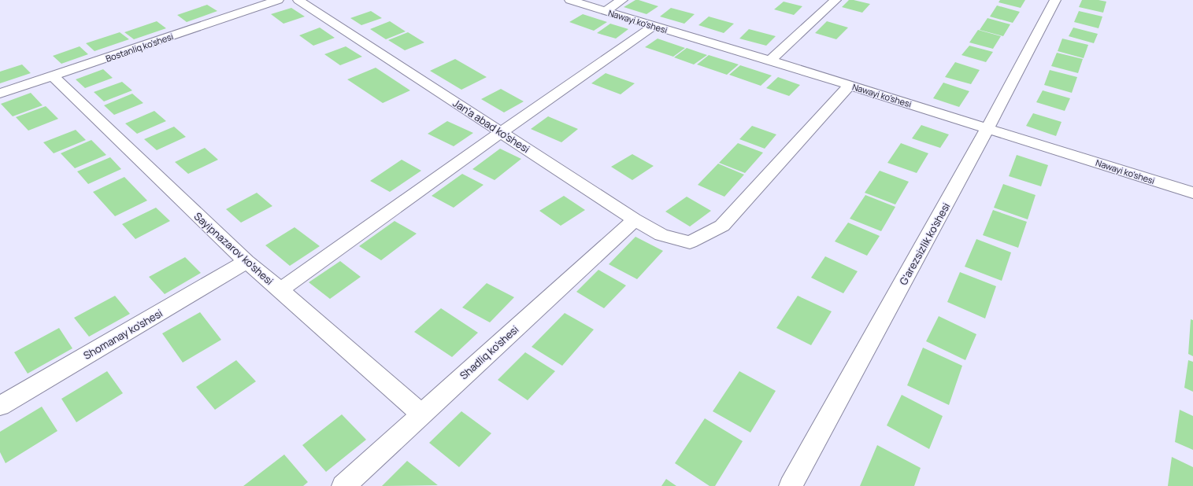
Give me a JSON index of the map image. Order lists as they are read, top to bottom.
{
  "streets": {
    "street": [
      "Nawayi ko'shesi",
      "Bostanliq ko'shesi",
      "Jan'a abad ko'shesi",
      "G'arezsizlik ko'shesi",
      "Sayipnazarov ko'shesi",
      "Shomanay ko'shesi",
      "Shadliq ko'shesi"
    ]
  },
  "crossings": [
    ["Nawayi ko'shesi", "Jan'a abad ko'shesi"],
    ["Nawayi ko'shesi", "G'arezsizlik ko'shesi"],
    ["Bostanliq ko'shesi", "Sayipnazarov ko'shesi"],
    ["Jan'a abad ko'shesi", "Shadliq ko'shesi"],
    ["Sayipnazarov ko'shesi", "Shomanay ko'shesi"],
    ["Sayipnazarov ko'shesi", "Shadliq ko'shesi"]
  ]
}
